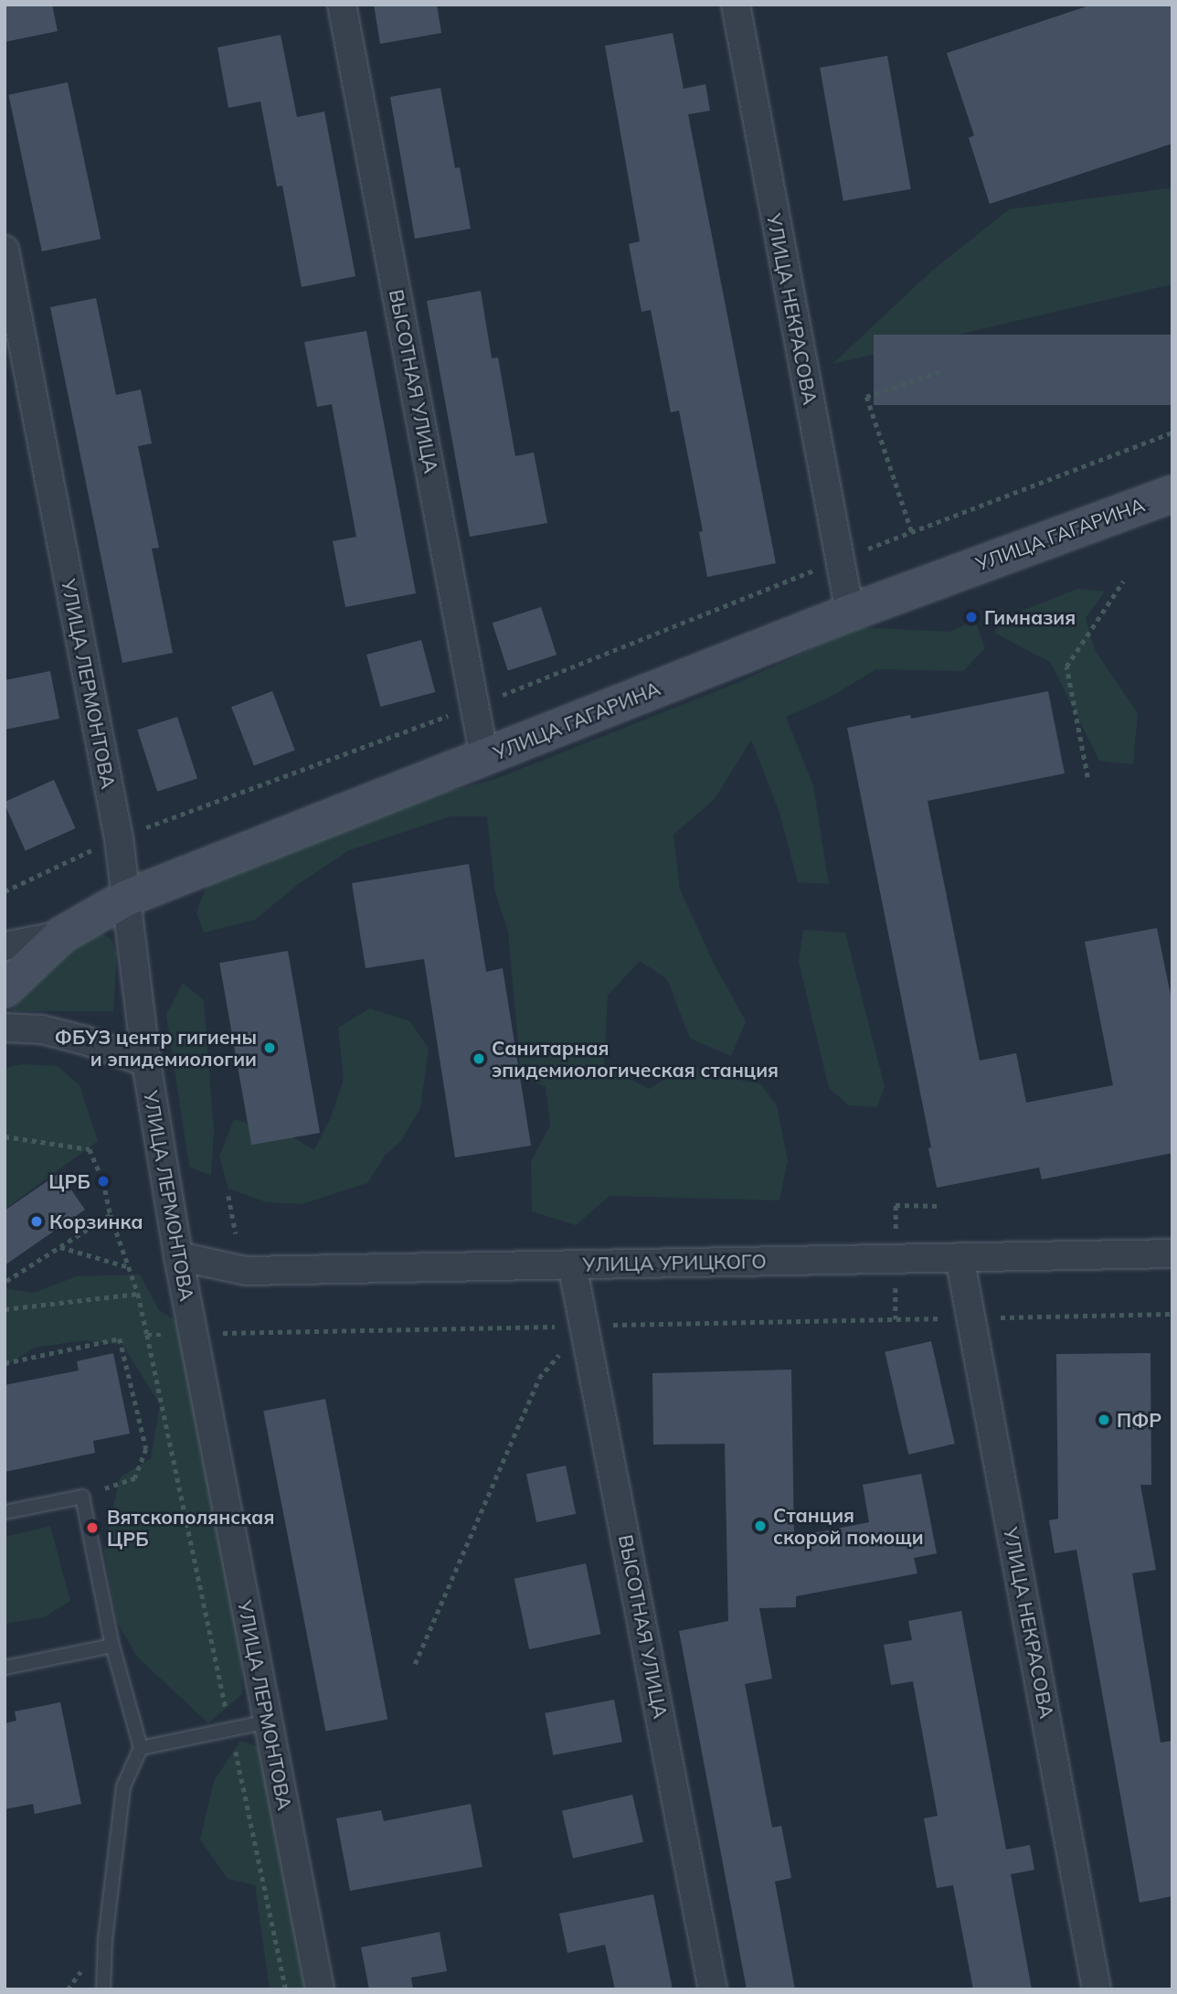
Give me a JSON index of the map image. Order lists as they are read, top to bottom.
{
  "streets": {
    "street": [
      "УЛИЦА НЕКРАСОВА",
      "ВЫСОТНАЯ УЛИЦА",
      "УЛИЦА ГАГАРИНА",
      "УЛИЦА ЛЕРМОНТОВА",
      "УЛИЦА УРИЦКОГО"
    ]
  },
  "crossings": [
    ["УЛИЦА НЕКРАСОВА", "УЛИЦА ГАГАРИНА"],
    ["УЛИЦА НЕКРАСОВА", "УЛИЦА УРИЦКОГО"],
    ["ВЫСОТНАЯ УЛИЦА", "УЛИЦА ГАГАРИНА"],
    ["ВЫСОТНАЯ УЛИЦА", "УЛИЦА УРИЦКОГО"],
    ["УЛИЦА ГАГАРИНА", "УЛИЦА ЛЕРМОНТОВА"],
    ["УЛИЦА ЛЕРМОНТОВА", "УЛИЦА УРИЦКОГО"]
  ],
  "places": [
    "Гимназия",
    "ФБУЗ центр гигиены и эпидемиологии",
    "Санитарная эпидемиологическая станция",
    "ЦРБ",
    "Корзинка",
    "ПФР",
    "Станция скорой помощи",
    "Вятскополянская ЦРБ"
  ]
}
